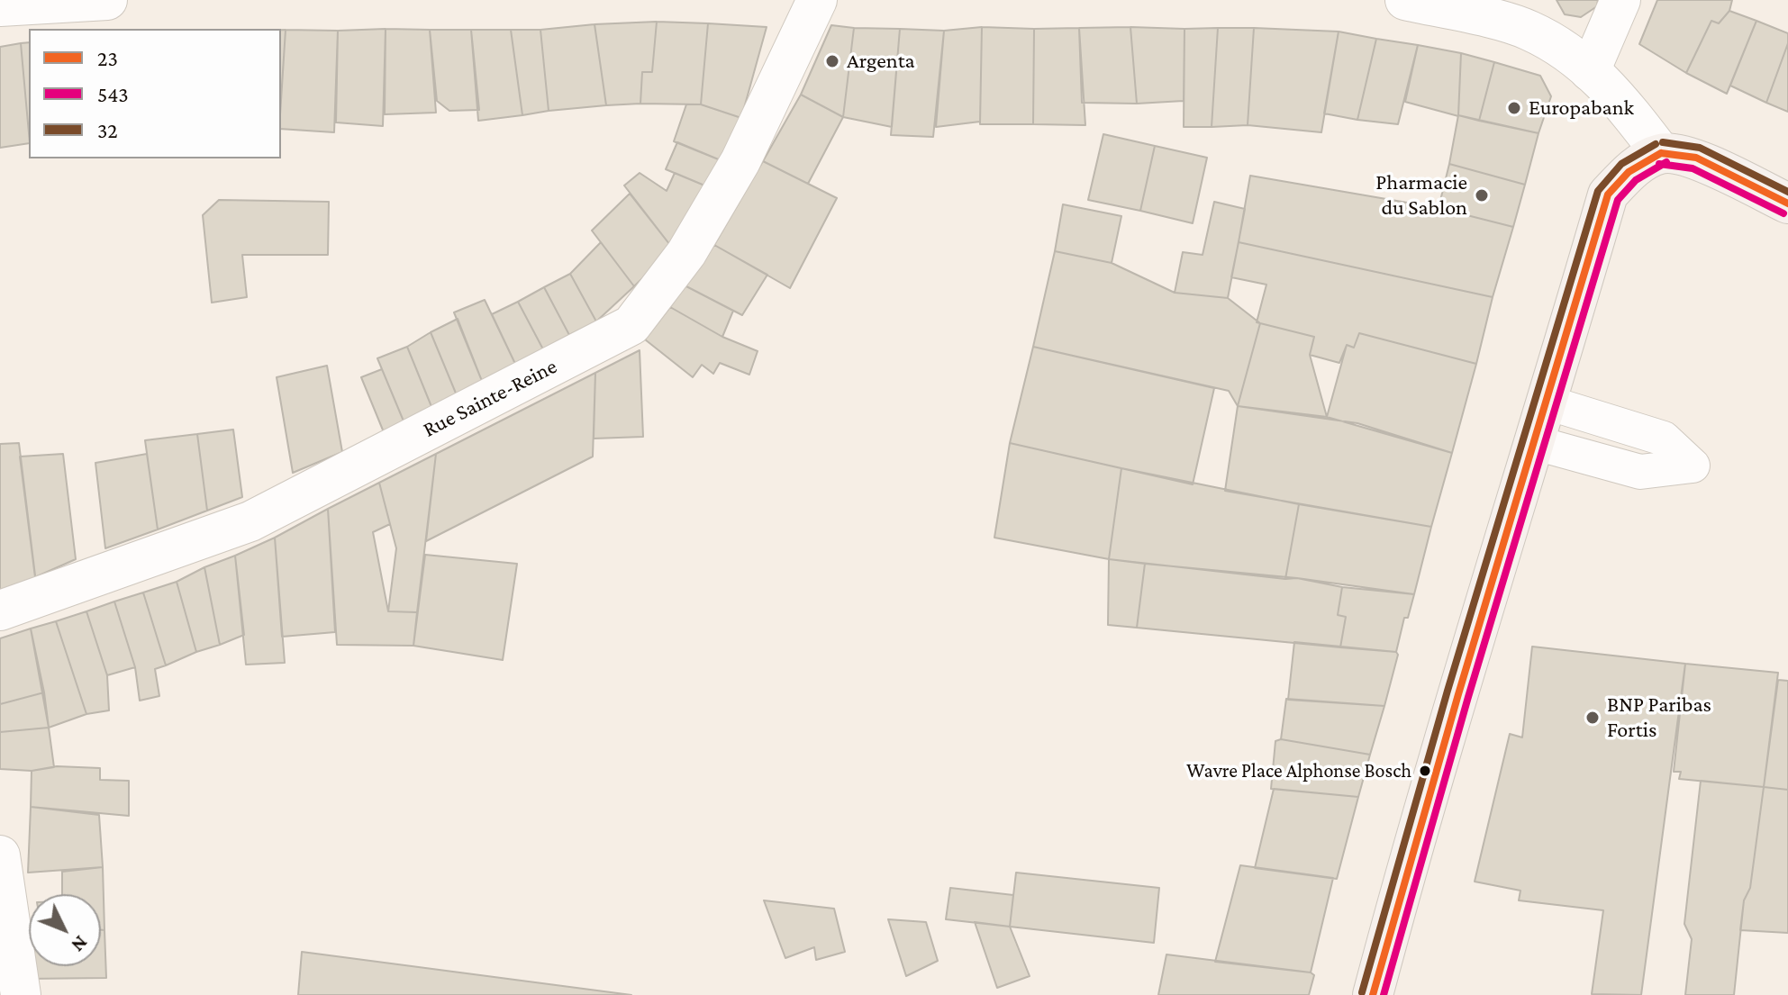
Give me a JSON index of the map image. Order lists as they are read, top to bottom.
{
  "streets": {
    "street": ["Rue Sainte-Reine"]
  },
  "places": [
    "Argenta",
    "Europabank",
    "Pharmacie du Sablon",
    "BNP Paribas Fortis",
    "Wavre Place Alphonse Bosch"
  ],
  "lines": ["transit line 32", "transit line 23", "transit line 543"],
  "legend": ["23", "543", "32"],
  "north": "bottom right"
}
